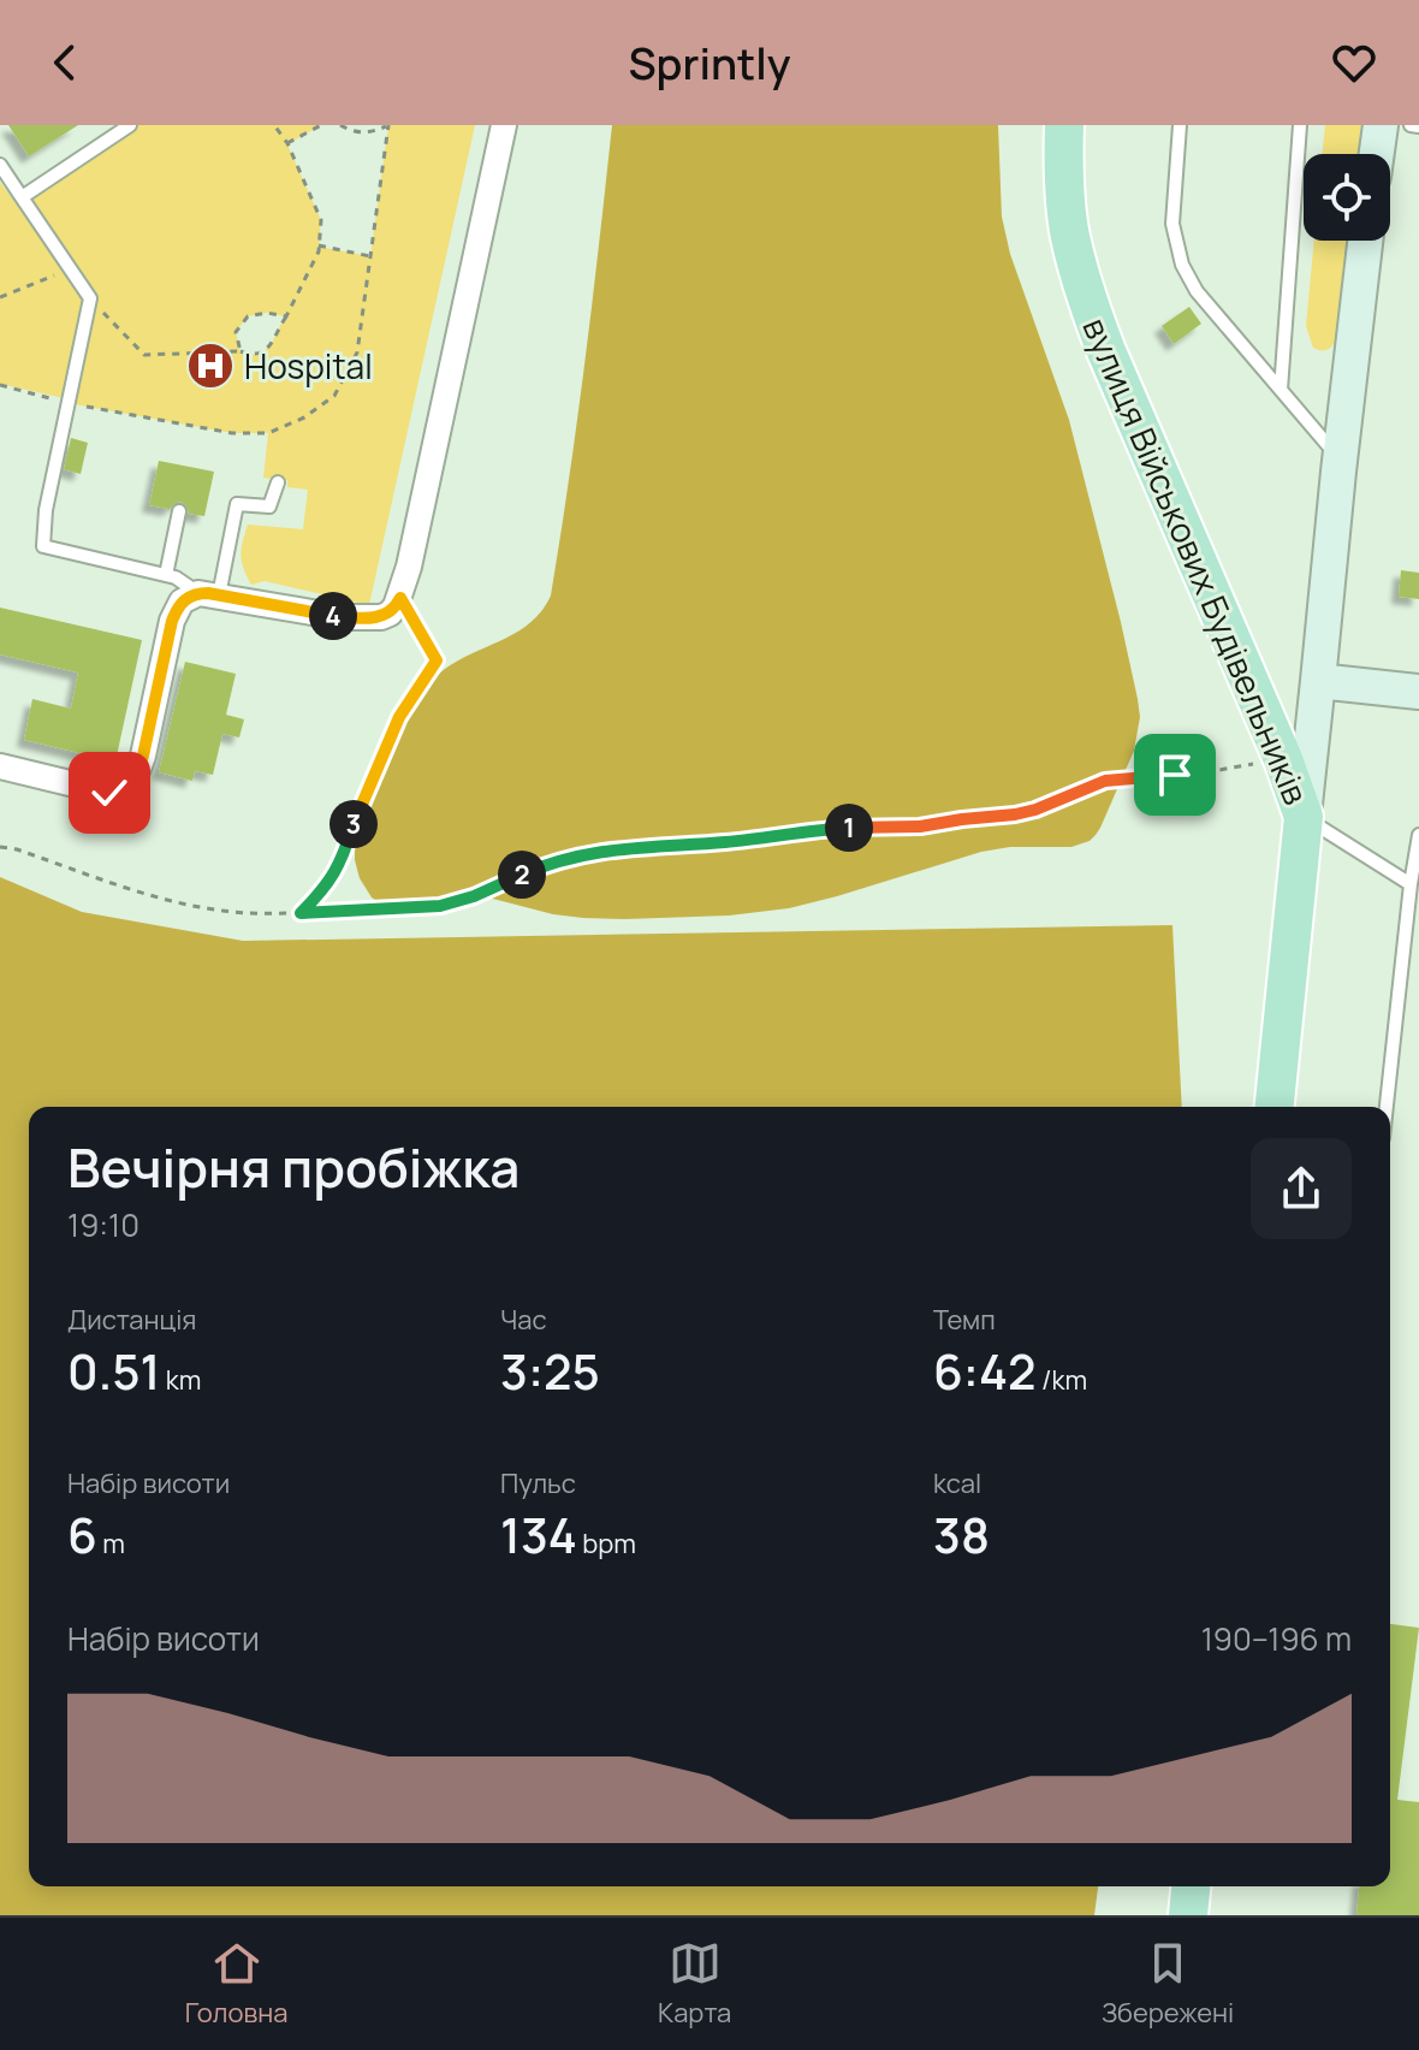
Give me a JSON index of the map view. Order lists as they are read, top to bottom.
{
  "streets": {
    "main road": ["вулиця Військових Будівельників"]
  },
  "places": {
    "hospital": ["Hospital"]
  },
  "page": {
    "header": "Sprintly",
    "pins": [
      "4",
      "3",
      "1",
      "2"
    ],
    "heading": ["Вечірня пробіжка", "19:10"],
    "stats": [
      ["Дистанція", "0.51 km"],
      ["Час", "3:25"],
      ["Темп", "6:42 /km"],
      ["Набір висоти", "6 m"],
      ["Пульс", "134 bpm"],
      ["kcal", "38"]
    ],
    "chart": ["Набір висоти", "190–196 m"],
    "tabs": ["Головна", "Карта", "Збережені"]
  }
}
